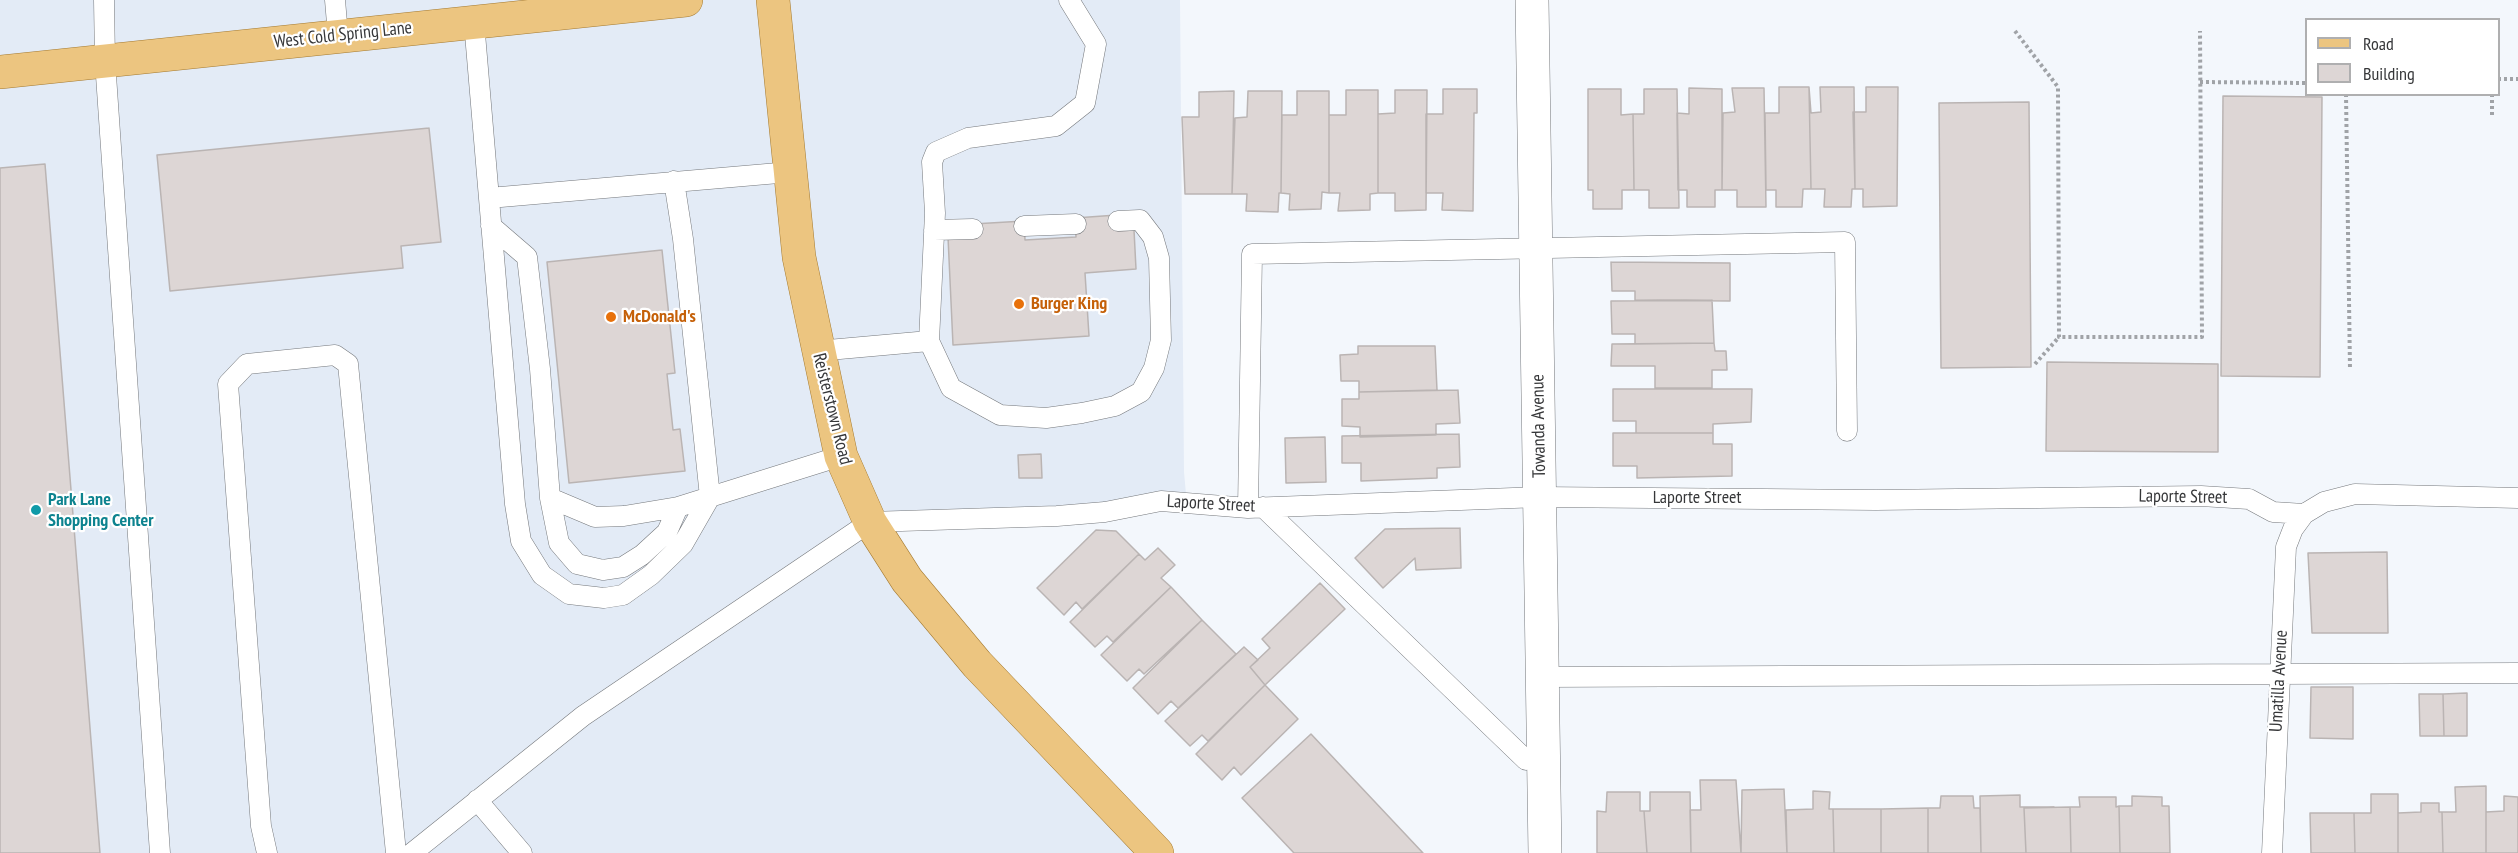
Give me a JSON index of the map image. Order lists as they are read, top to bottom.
{
  "streets": {
    "main road": ["West Cold Spring Lane", "Reisterstown Road"],
    "street": ["Towanda Avenue"],
    "lane": ["Laporte Street", "Umatilla Avenue"]
  },
  "crossings": [
    ["Reisterstown Road", "Laporte Street"],
    ["Towanda Avenue", "Laporte Street"],
    ["Laporte Street", "Umatilla Avenue"]
  ],
  "places": ["Burger King", "McDonald's", "Park Lane Shopping Center"],
  "legend": ["Road", "Building"]
}
